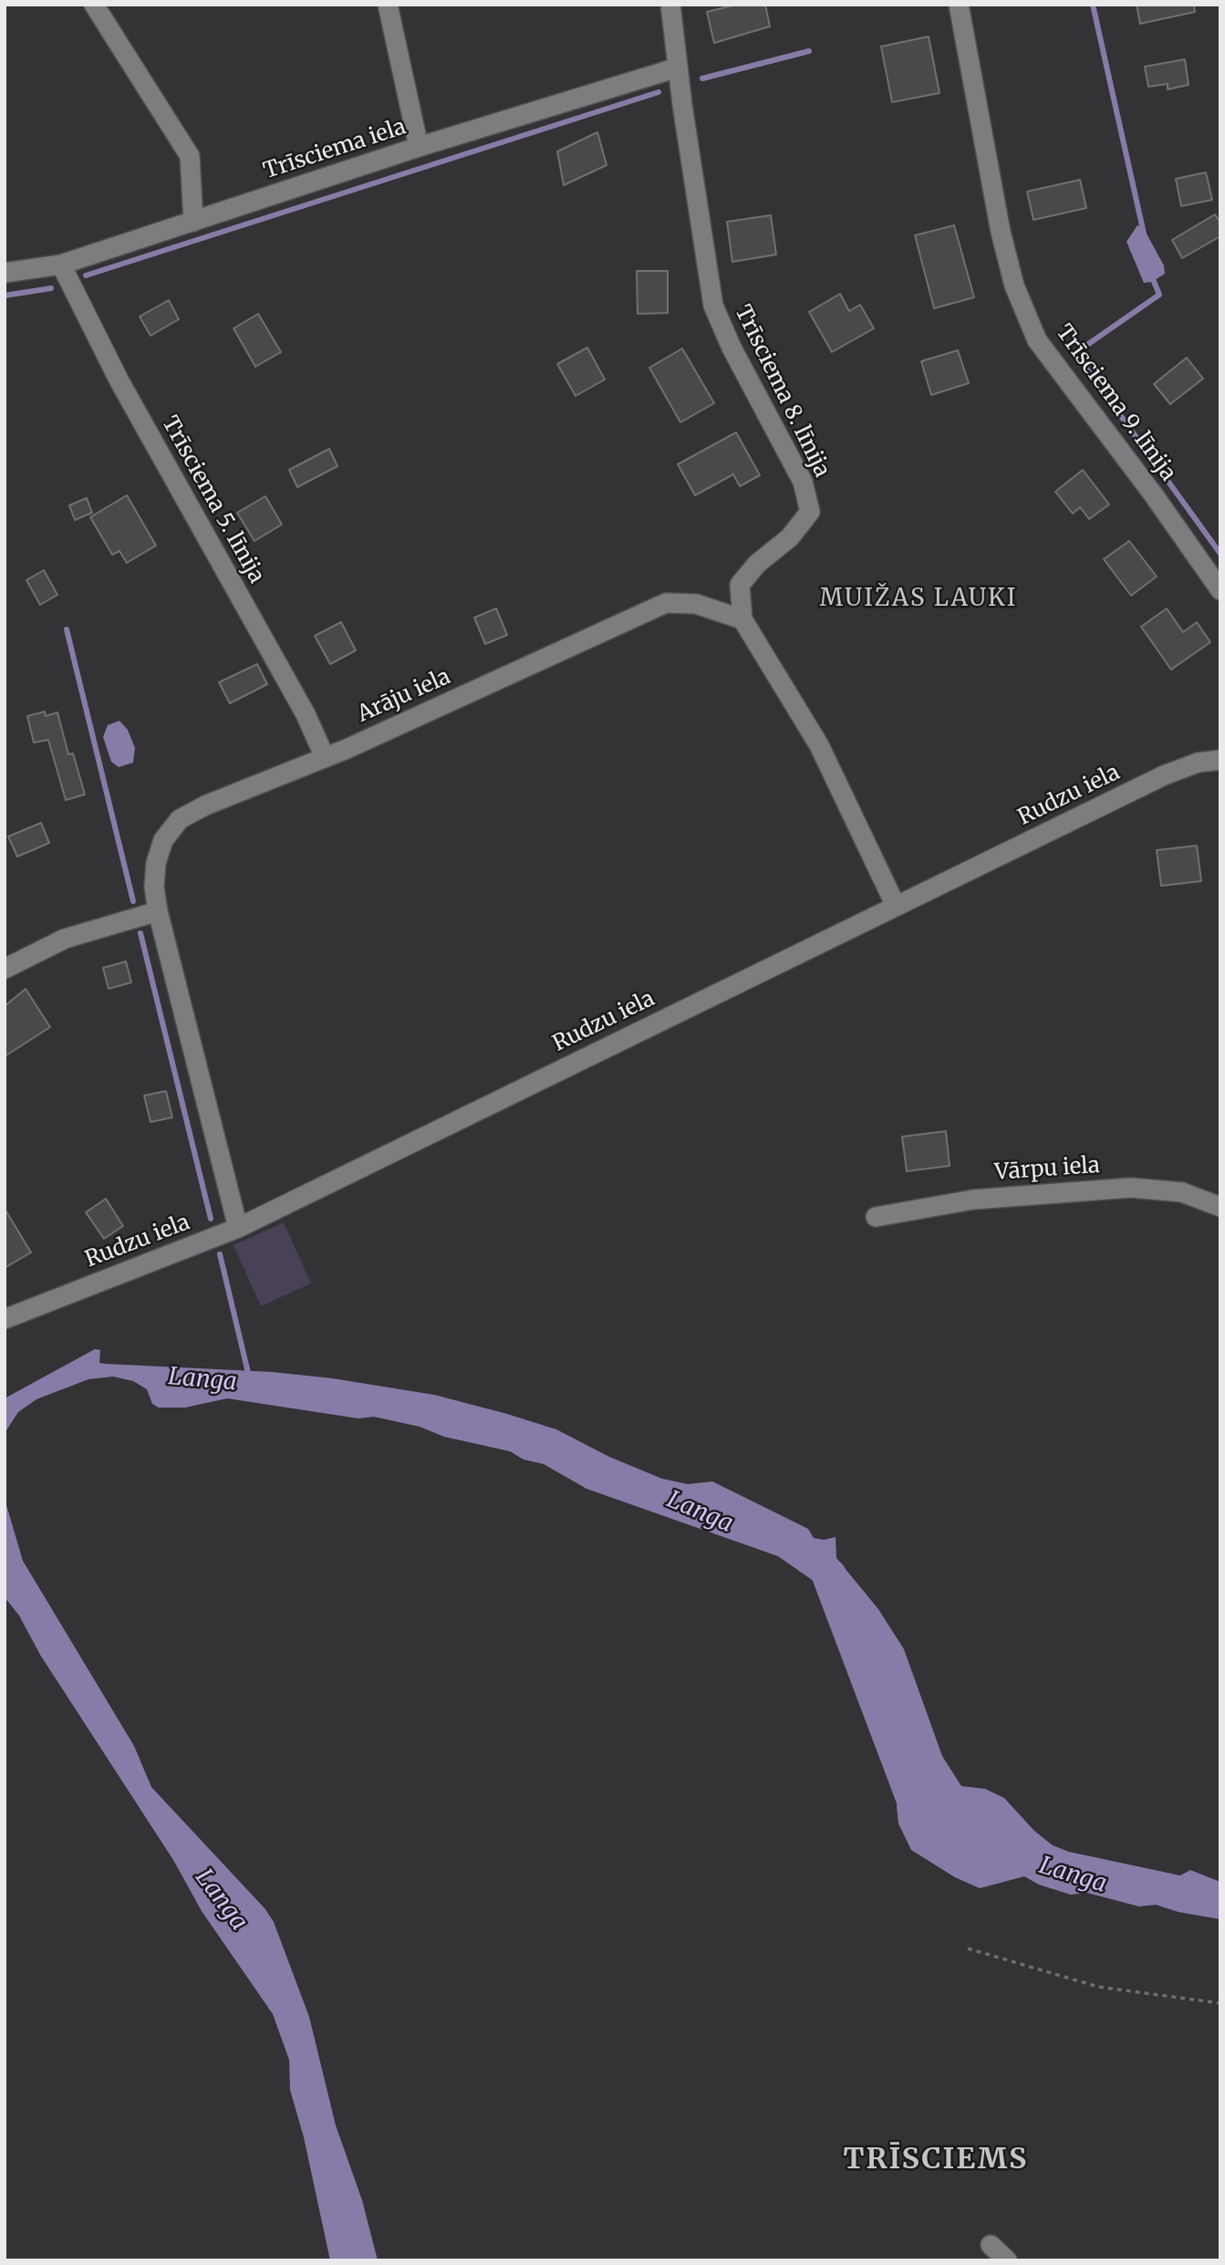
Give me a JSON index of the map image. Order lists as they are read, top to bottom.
{
  "streets": {
    "street": [
      "Trīsciema iela",
      "Trīsciema 8. līnija",
      "Trīsciema 9. līnija",
      "Trīsciema 5. līnija",
      "Arāju iela",
      "Rudzu iela",
      "Vārpu iela"
    ]
  },
  "crossings": [
    ["Trīsciema iela", "Trīsciema 8. līnija"],
    ["Trīsciema iela", "Trīsciema 5. līnija"],
    ["Trīsciema 8. līnija", "Arāju iela"],
    ["Trīsciema 5. līnija", "Arāju iela"],
    ["Arāju iela", "Rudzu iela"]
  ],
  "districts": ["MUIŽAS LAUKI", "TRĪSCIEMS"],
  "water": ["Langa"]
}
